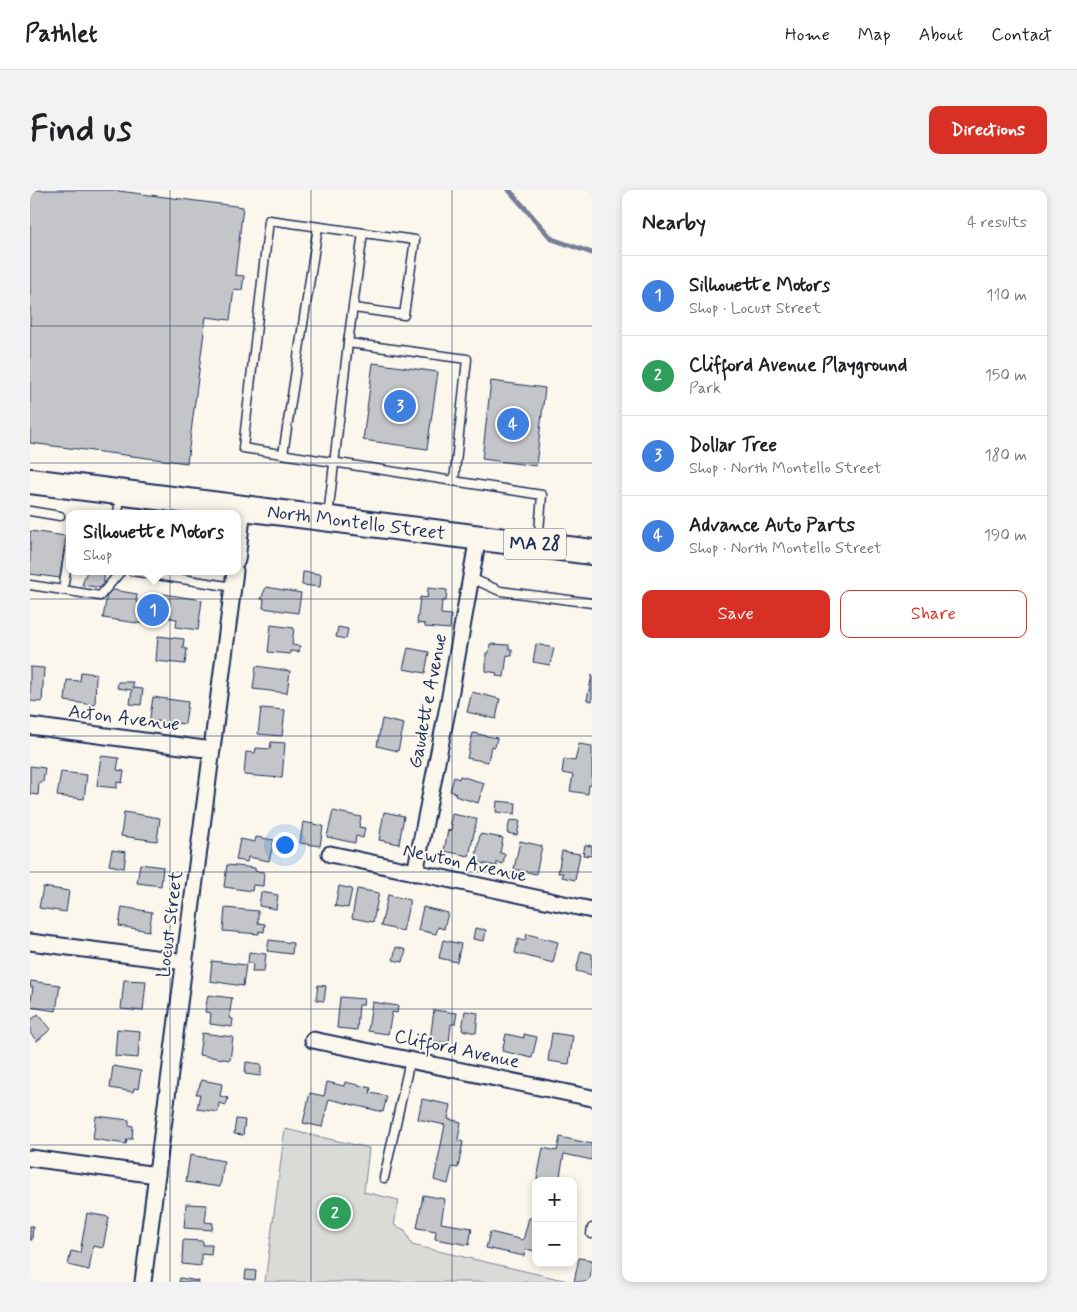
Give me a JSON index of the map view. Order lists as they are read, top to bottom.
{
  "streets": {
    "main road": ["North Montello Street", "MA 28"],
    "street": [
      "Gaudette Avenue",
      "Acton Avenue",
      "Newton Avenue",
      "Locust Street",
      "Clifford Avenue"
    ]
  },
  "crossings": [
    ["North Montello Street", "Gaudette Avenue"],
    ["Gaudette Avenue", "Newton Avenue"],
    ["Acton Avenue", "Locust Street"]
  ],
  "page": {
    "header": "Pathlet",
    "nav": [
      "Home",
      "Map",
      "About",
      "Contact"
    ],
    "buttons": [
      "Directions",
      ["Save", "Share"]
    ],
    "title": "Find us",
    "heading": ["Nearby", "4 results"],
    "list": [
      {
        "mark": "1",
        "name": "Silhouette Motors",
        "note": "Shop · Locust Street",
        "value": "110 m"
      },
      {
        "mark": "2",
        "name": "Clifford Avenue Playground",
        "note": "Park",
        "value": "150 m"
      },
      {
        "mark": "3",
        "name": "Dollar Tree",
        "note": "Shop · North Montello Street",
        "value": "180 m"
      },
      {
        "mark": "4",
        "name": "Advance Auto Parts",
        "note": "Shop · North Montello Street",
        "value": "190 m"
      }
    ],
    "pins": [
      "3",
      "4",
      "1",
      "2"
    ],
    "popup": ["Silhouette Motors", "Shop"],
    "map_buttons": ["+", "−"]
  }
}
